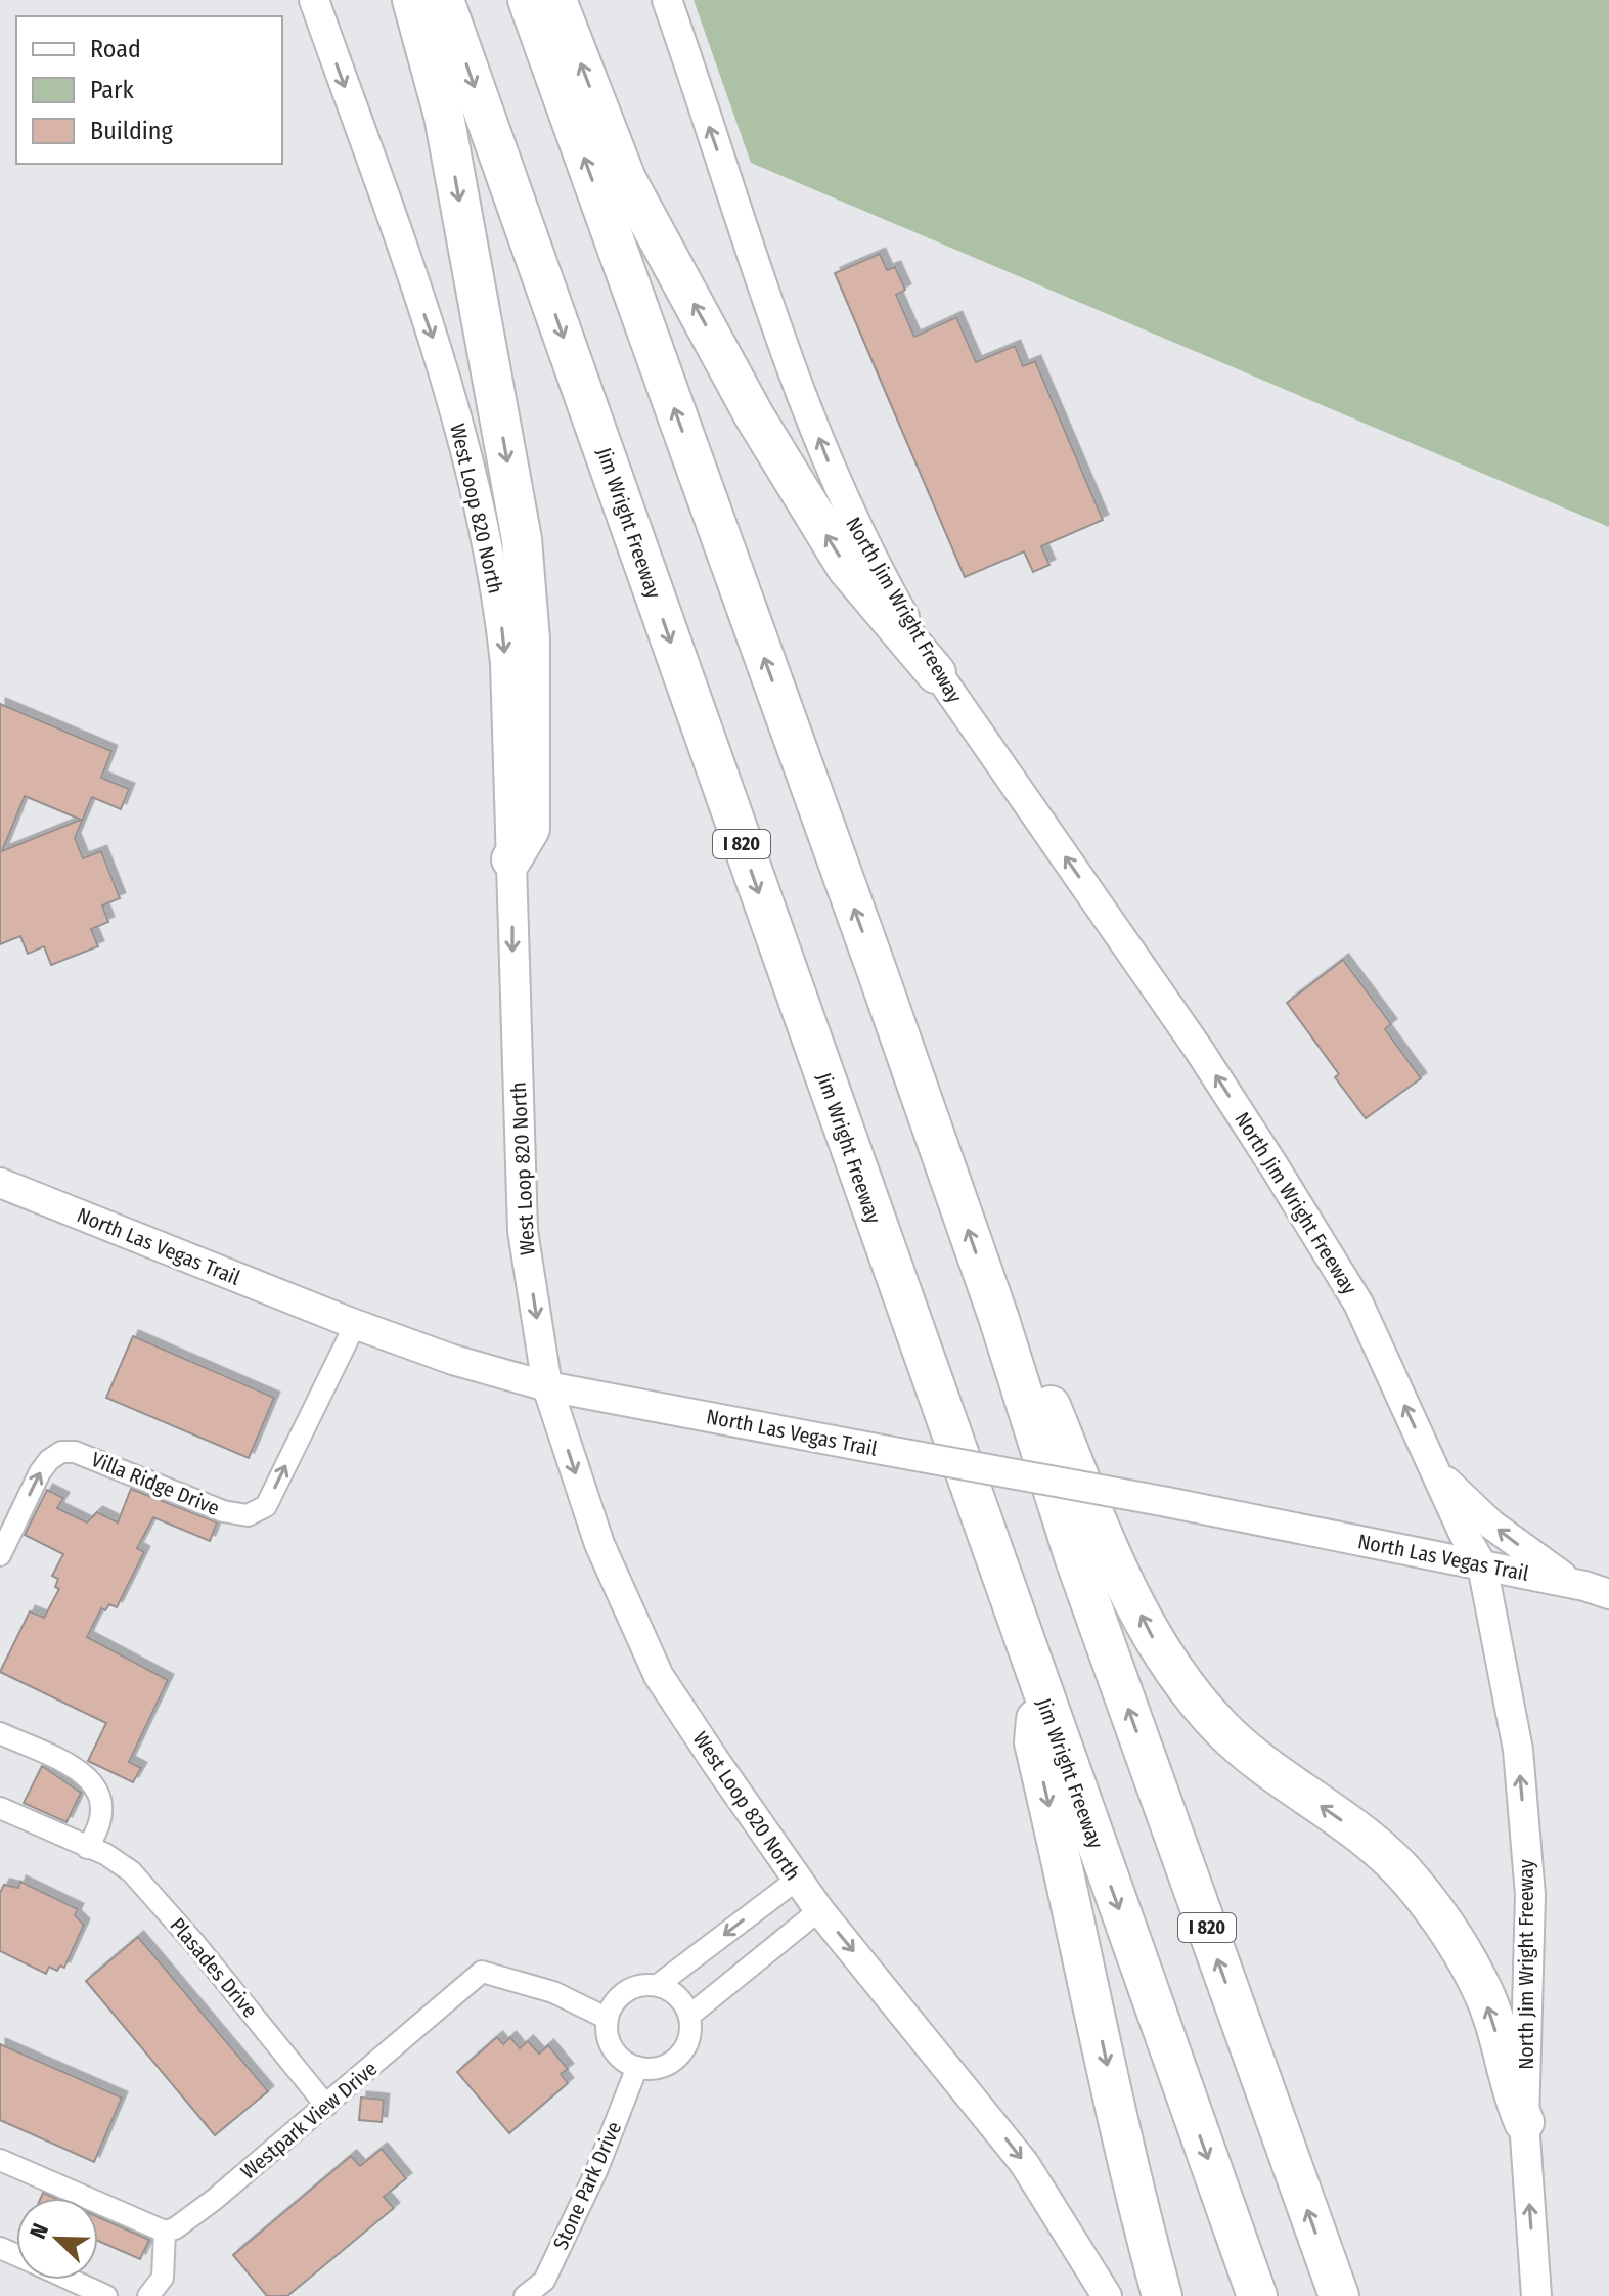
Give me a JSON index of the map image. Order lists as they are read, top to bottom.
{
  "streets": {
    "highway": ["Jim Wright Freeway", "I 820"],
    "main road": ["West Loop 820 North", "North Jim Wright Freeway", "North Las Vegas Trail"],
    "street": [
      "Villa Ridge Drive",
      "Plasades Drive",
      "Westpark View Drive",
      "Stone Park Drive"
    ]
  },
  "crossings": [
    ["West Loop 820 North", "North Las Vegas Trail"],
    ["North Jim Wright Freeway", "North Las Vegas Trail"],
    ["North Las Vegas Trail", "Villa Ridge Drive"],
    ["Plasades Drive", "Westpark View Drive"],
    ["Westpark View Drive", "Stone Park Drive"]
  ],
  "one_way": ["West Loop 820 North", "North Jim Wright Freeway"],
  "legend": ["Road", "Park", "Building"],
  "north": "top left"
}
